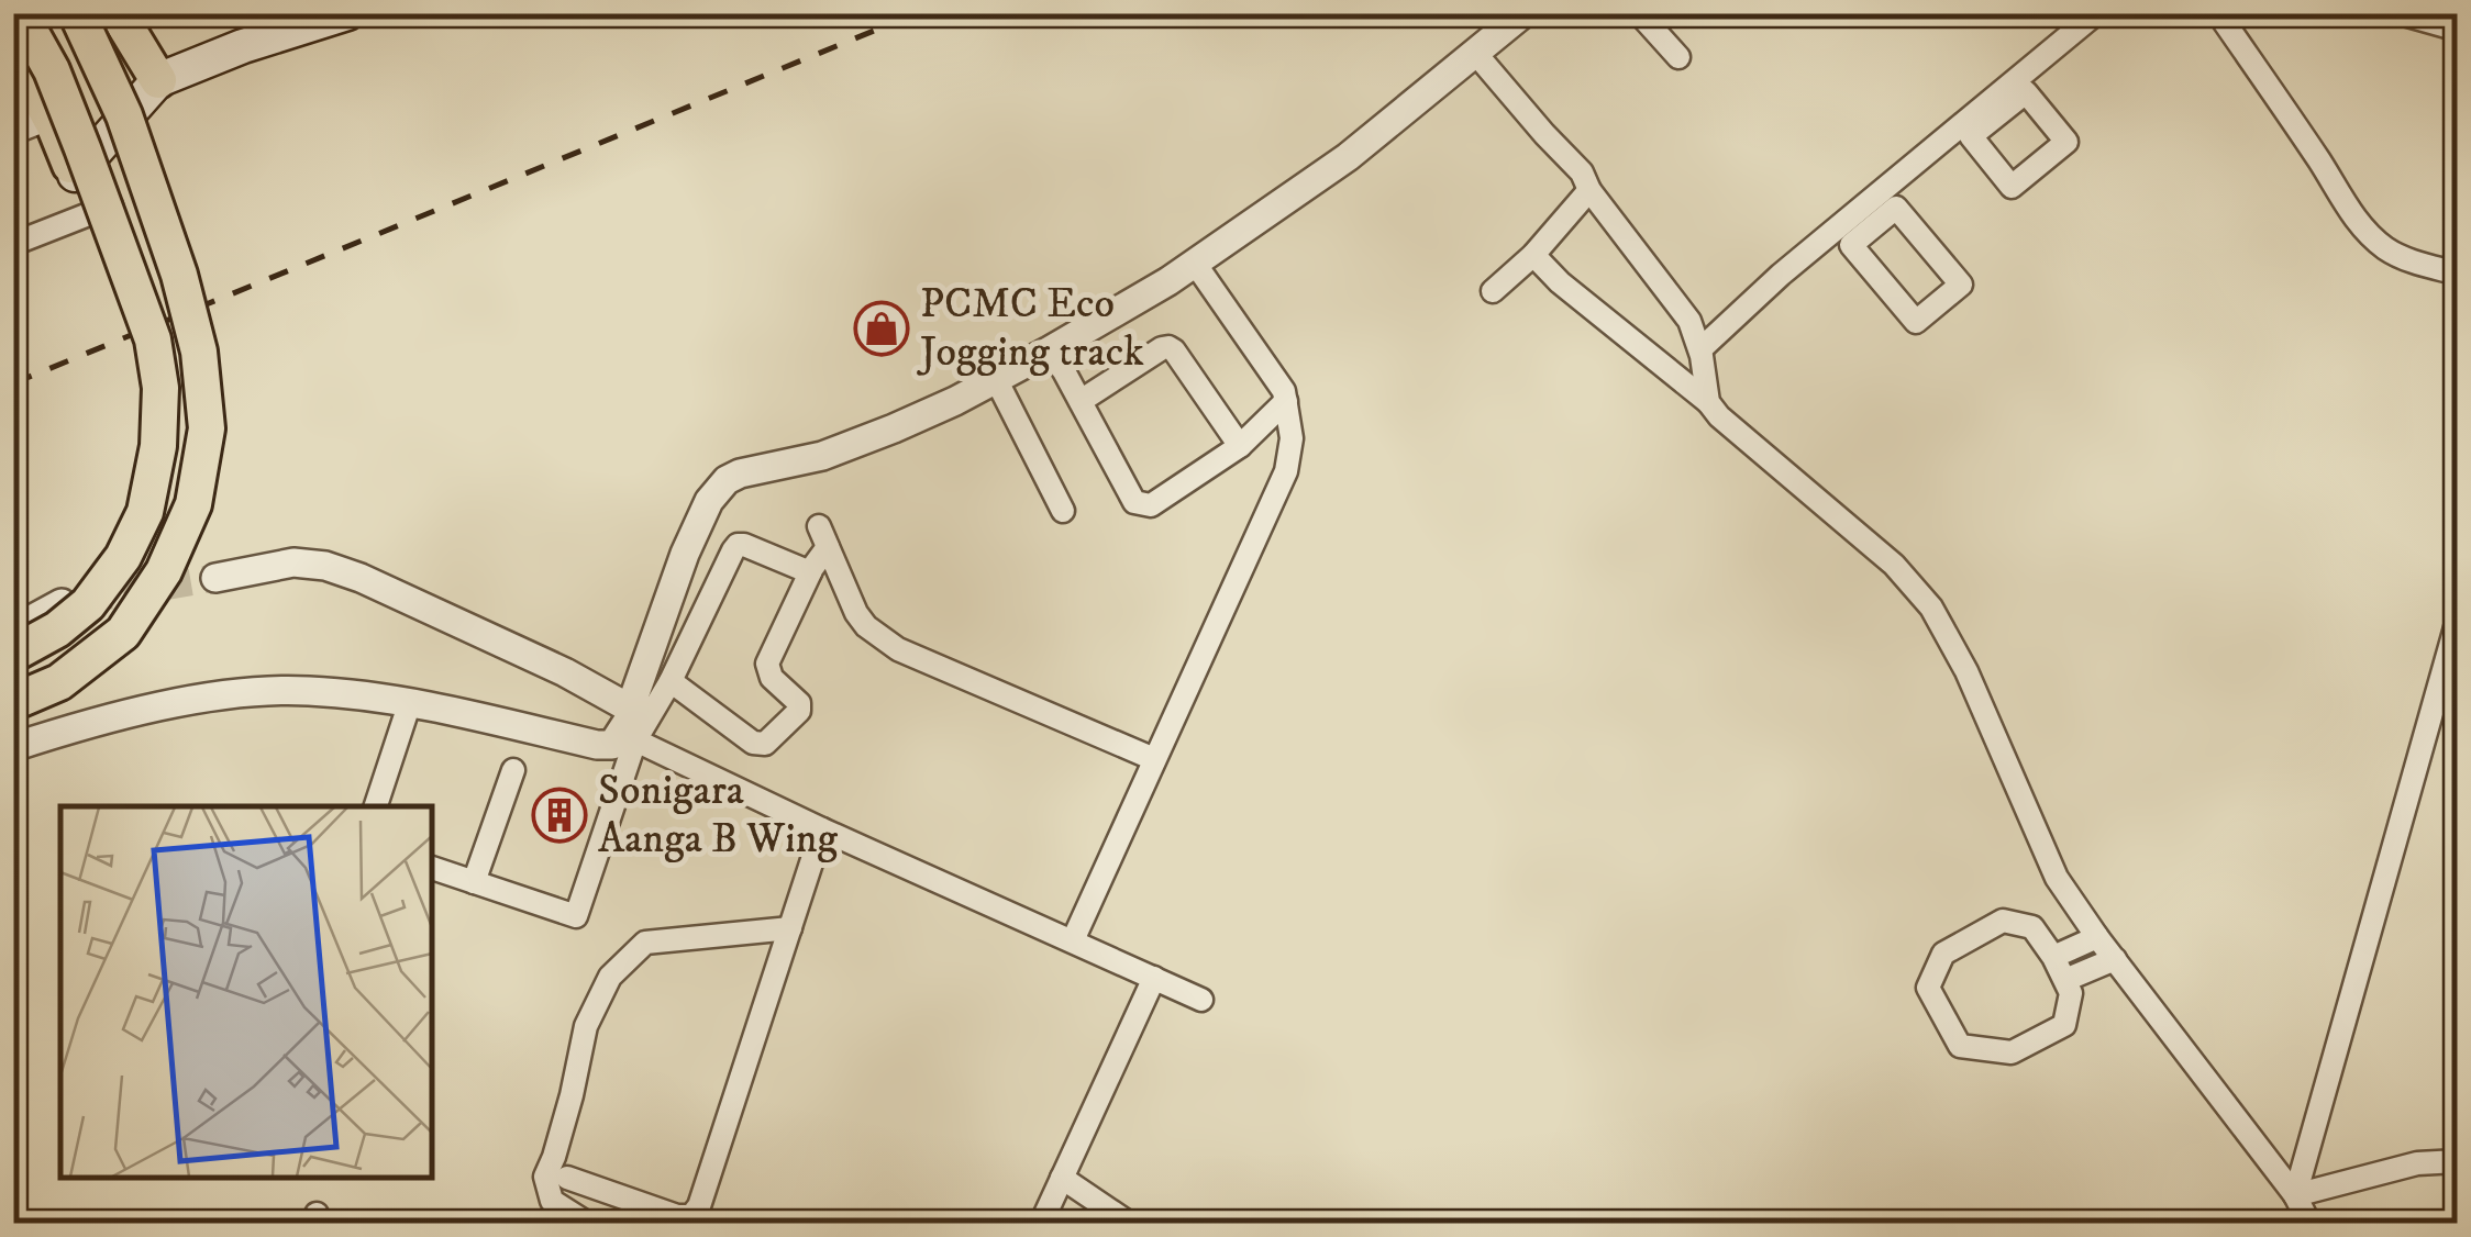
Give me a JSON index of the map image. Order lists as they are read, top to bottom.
{
  "places": {
    "shop": ["PCMC Eco Jogging track"],
    "building": ["Sonigara Aanga B Wing"]
  }
}
